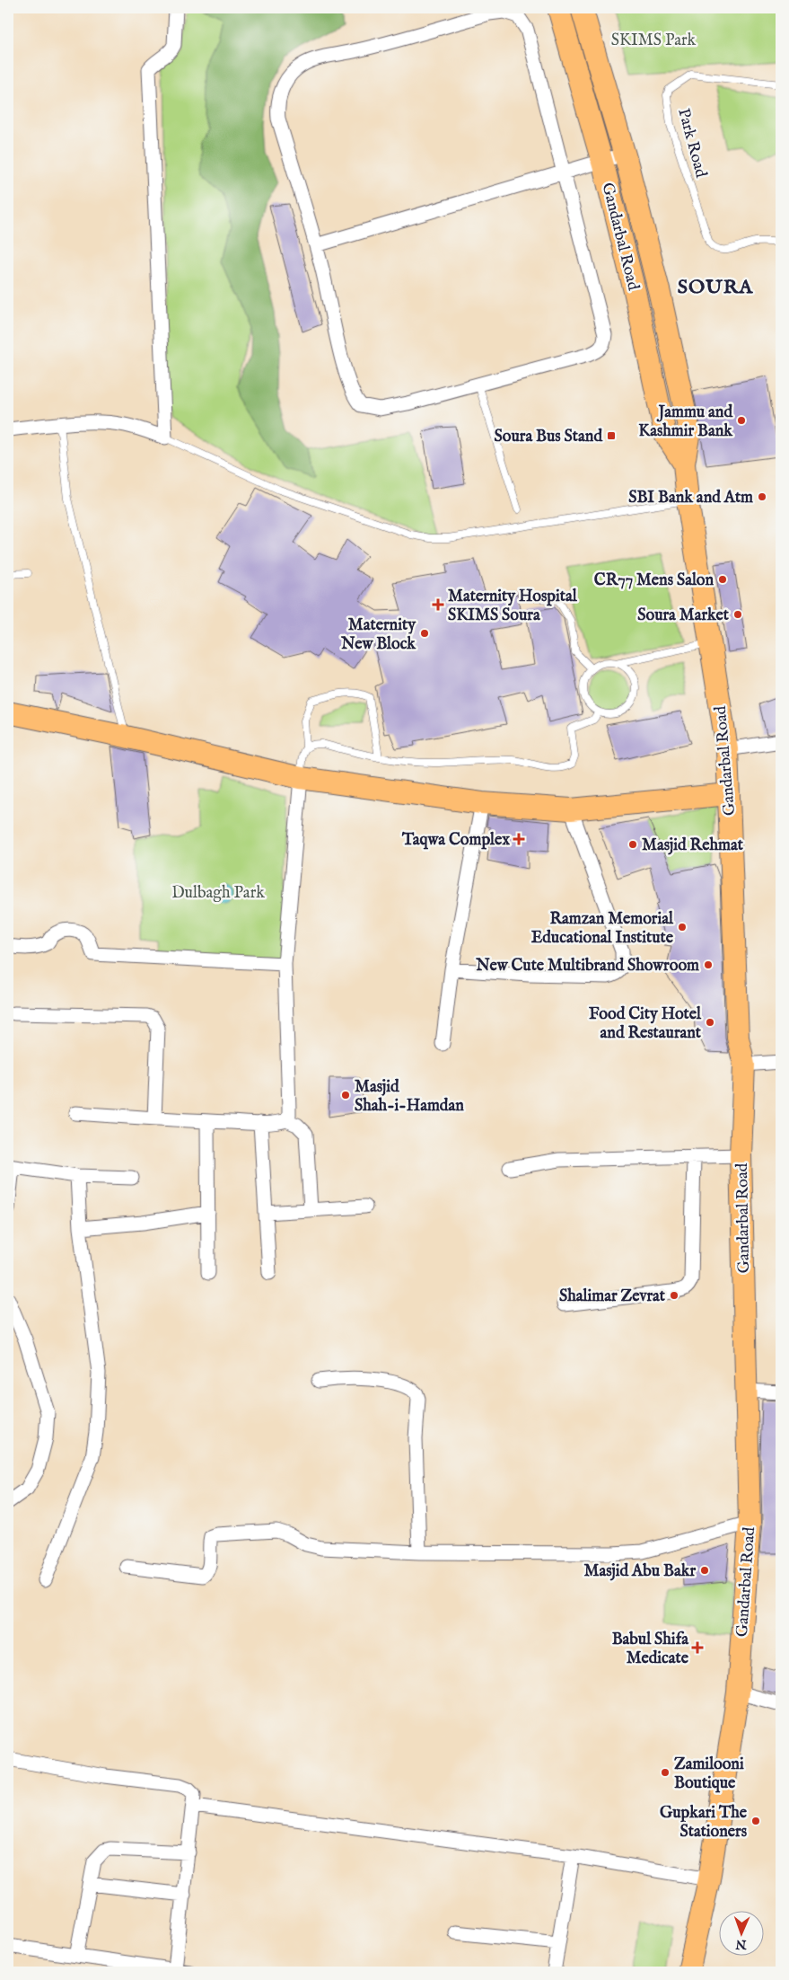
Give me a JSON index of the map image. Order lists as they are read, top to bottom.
{
  "streets": {
    "main road": ["Gandarbal Road"],
    "lane": ["Park Road"]
  },
  "districts": ["SOURA"],
  "parks": ["SKIMS Park", "Dulbagh Park"],
  "places": {
    "other": [
      "Jammu and Kashmir Bank",
      "SBI Bank and Atm",
      "CR77 Mens Salon",
      "Soura Market",
      "Maternity New Block",
      "Masjid Rehmat",
      "Ramzan Memorial Educational Institute",
      "New Cute Multibrand Showroom",
      "Food City Hotel and Restaurant",
      "Masjid Shah-i-Hamdan",
      "Shalimar Zevrat",
      "Masjid Abu Bakr",
      "Zamilooni Boutique",
      "Gupkari The Stationers"
    ],
    "transit": ["Soura Bus Stand"],
    "health": ["Maternity Hospital SKIMS Soura", "Taqwa Complex", "Babul Shifa Medicate"]
  },
  "north": "bottom"
}
